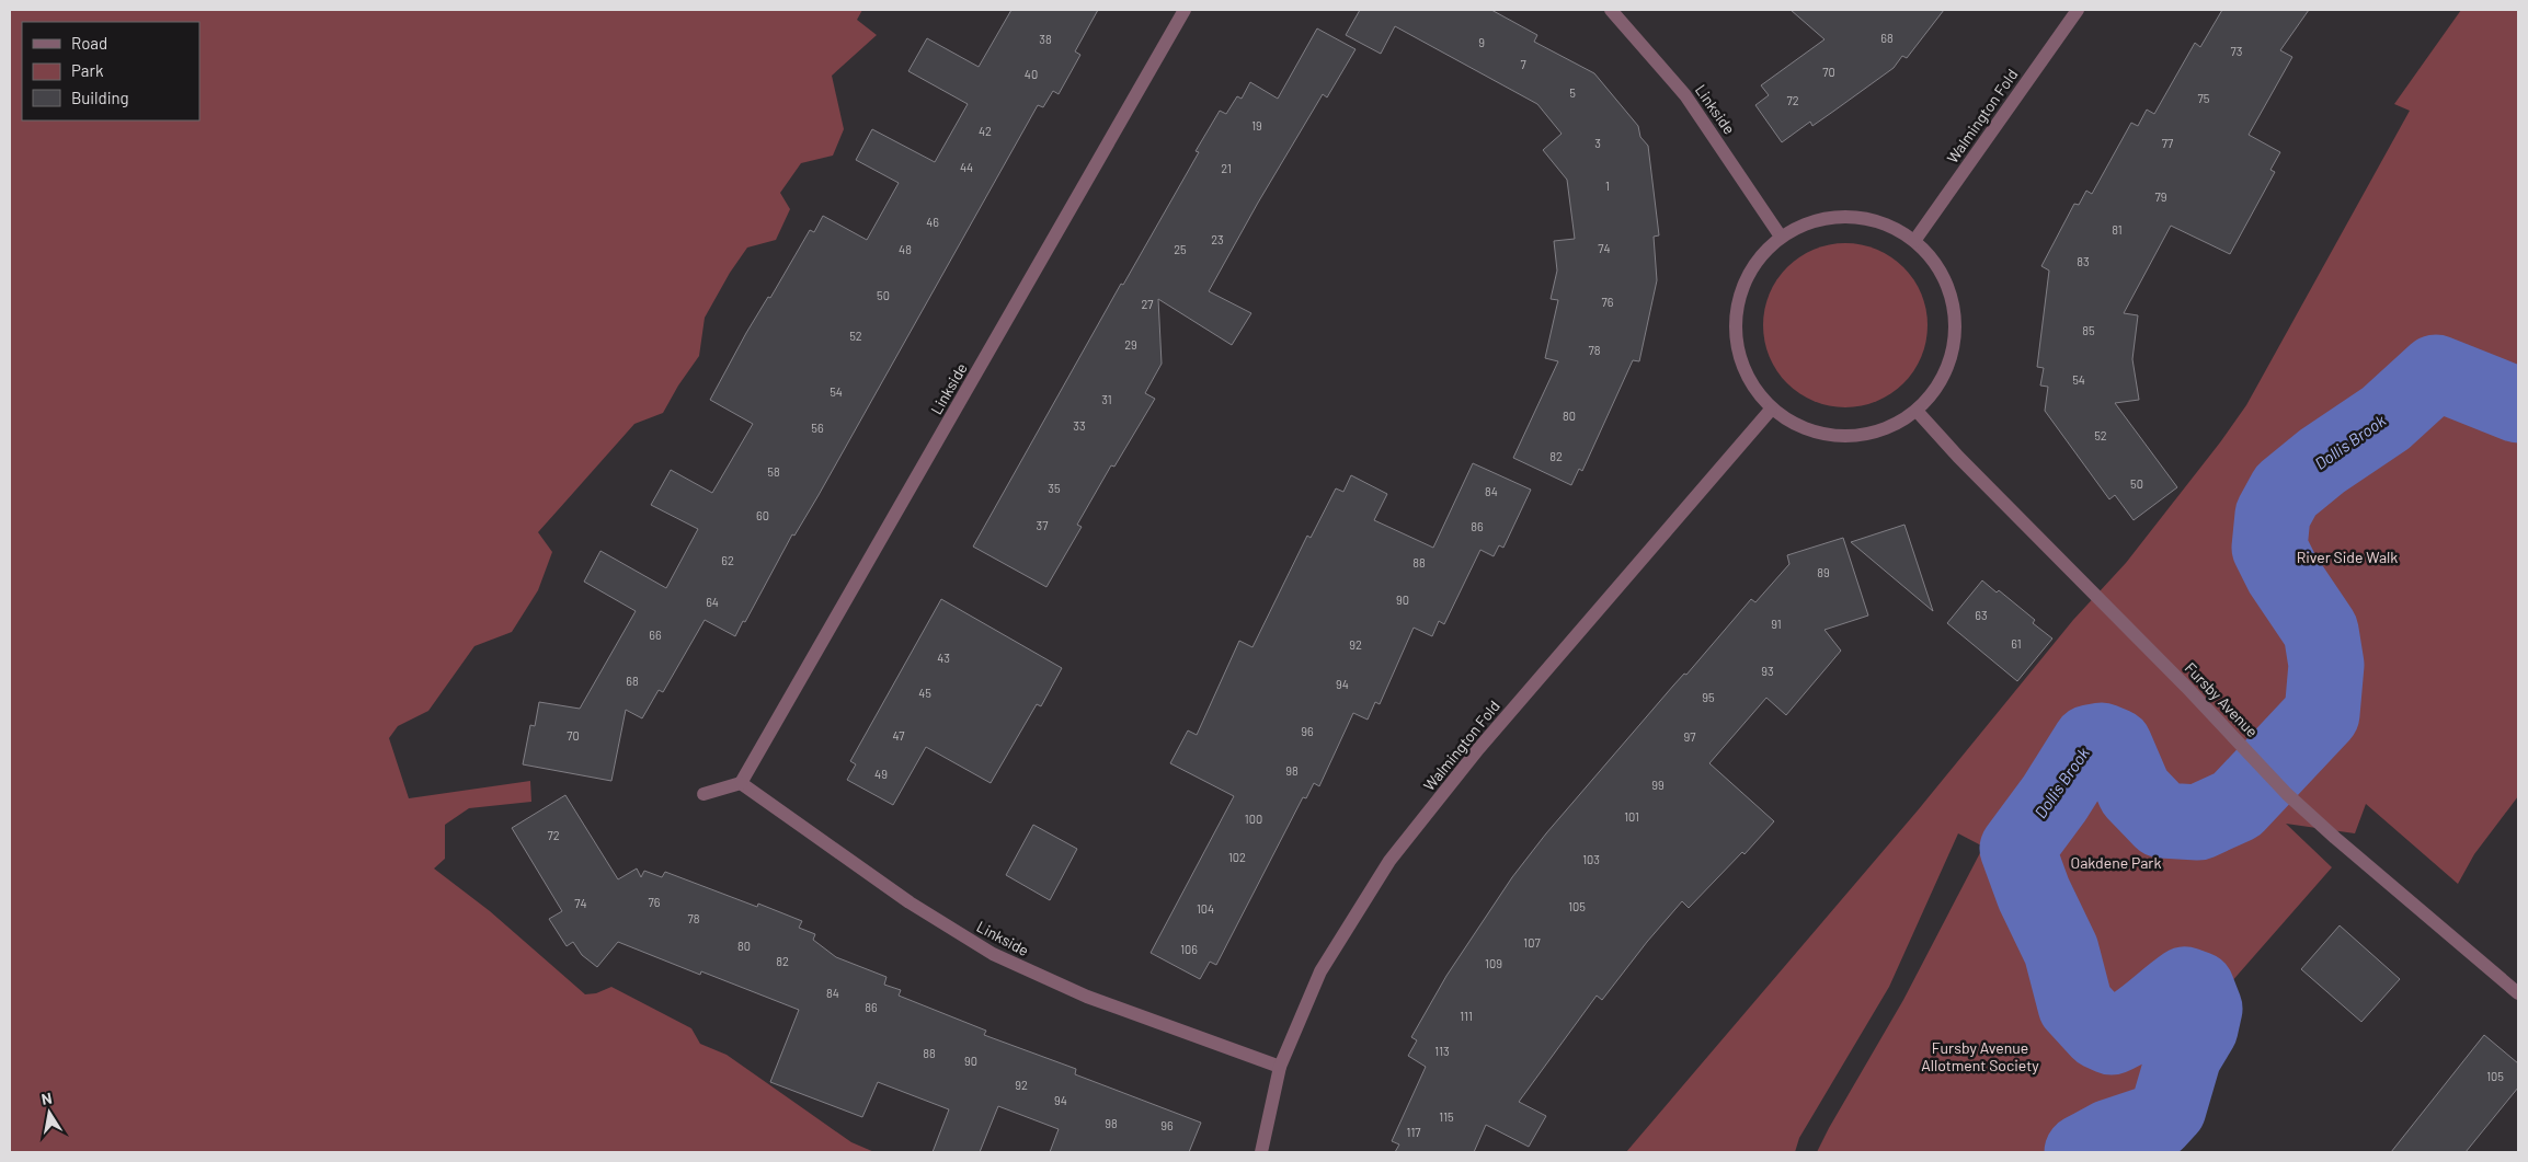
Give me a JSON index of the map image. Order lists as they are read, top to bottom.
{
  "streets": {
    "street": ["Linkside", "Walmington Fold", "Fursby Avenue"]
  },
  "crossings": [
    ["Linkside", "Walmington Fold"]
  ],
  "water": ["Dollis Brook"],
  "parks": ["River Side Walk", "Oakdene Park", "Fursby Avenue Allotment Society"],
  "house_numbers": [
    "68",
    "38",
    "9",
    "73",
    "7",
    "70",
    "40",
    "5",
    "75",
    "72",
    "19",
    "42",
    "3",
    "77",
    "44",
    "21",
    "1",
    "79",
    "46",
    "81",
    "23",
    "74",
    "48",
    "25",
    "83",
    "50",
    "76",
    "27",
    "85",
    "52",
    "29",
    "78",
    "54",
    "54",
    "31",
    "80",
    "33",
    "56",
    "52",
    "82",
    "58",
    "50",
    "35",
    "84",
    "60",
    "37",
    "86",
    "62",
    "88",
    "89",
    "90",
    "64",
    "63",
    "91",
    "66",
    "61",
    "92",
    "43",
    "93",
    "68",
    "94",
    "45",
    "95",
    "96",
    "70",
    "47",
    "97",
    "98",
    "49",
    "99",
    "101",
    "100",
    "72",
    "102",
    "103",
    "76",
    "74",
    "105",
    "104",
    "78",
    "107",
    "80",
    "106",
    "82",
    "109",
    "84",
    "86",
    "111",
    "113",
    "88",
    "90",
    "105",
    "92",
    "94",
    "115",
    "98",
    "96",
    "117"
  ],
  "legend": ["Road", "Park", "Building"],
  "north": "top"
}
